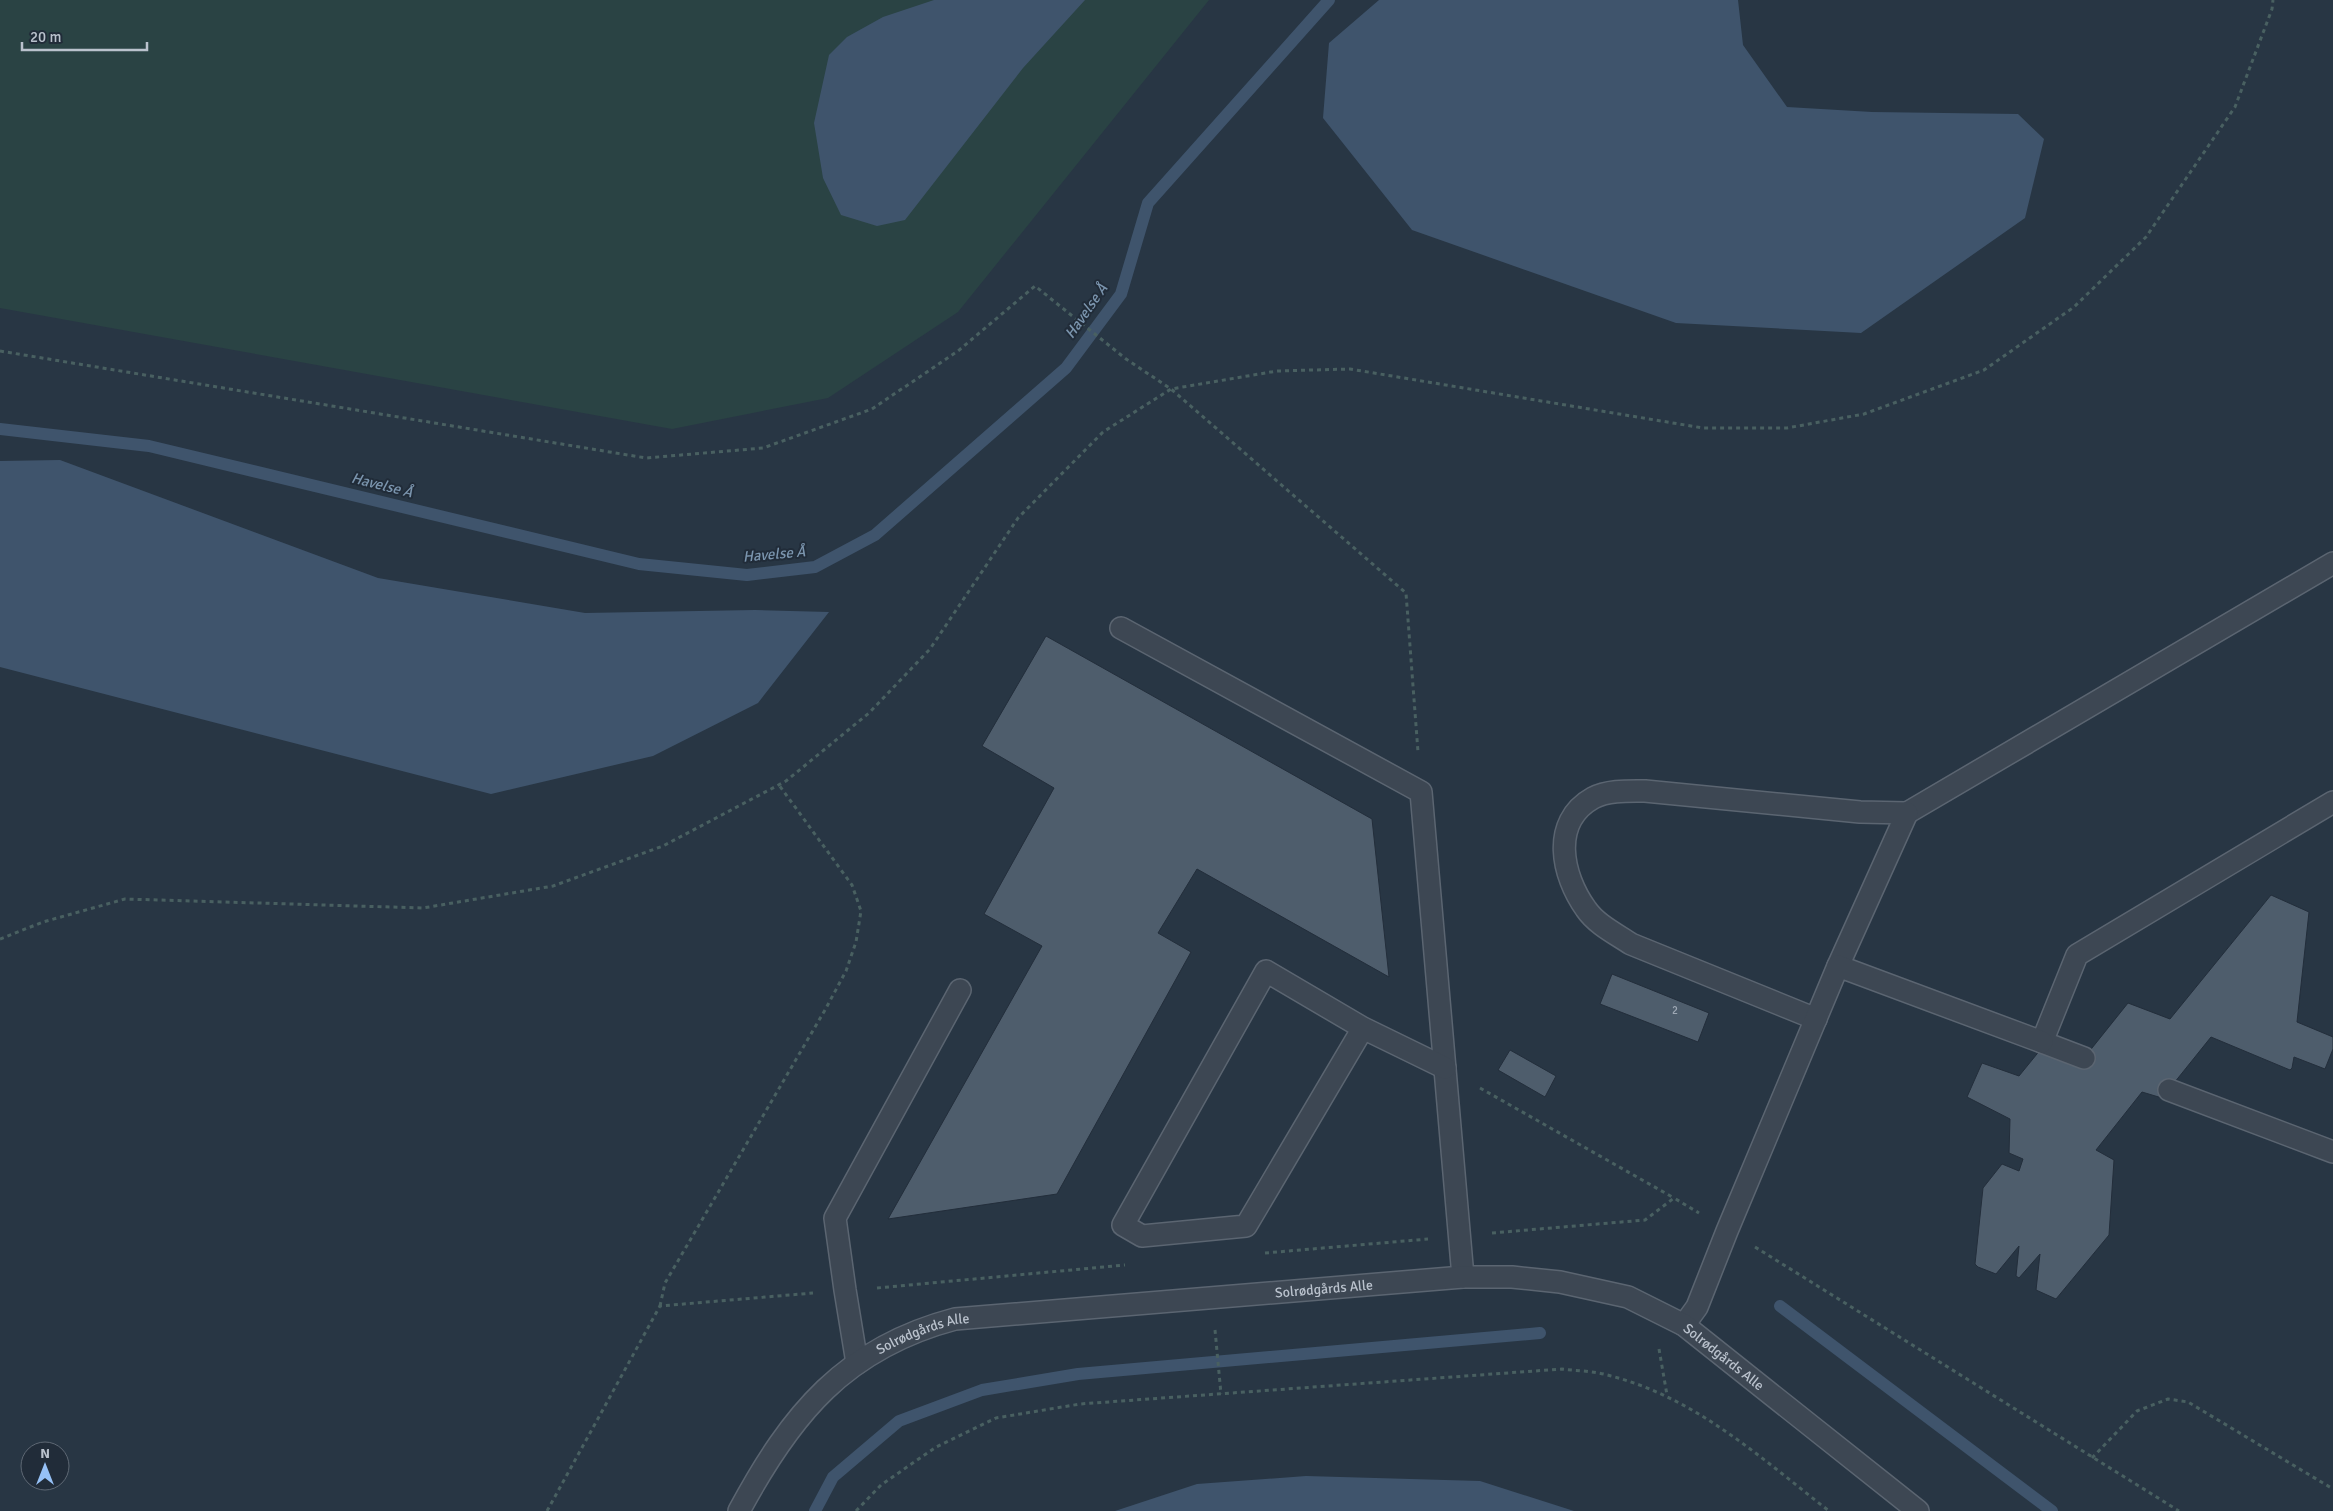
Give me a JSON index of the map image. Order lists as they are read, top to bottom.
{
  "streets": {
    "lane": ["Solrødgårds Alle"]
  },
  "water": ["Havelse Å"],
  "house_numbers": ["2"],
  "scale_bar": "20 m",
  "north": "top"
}
